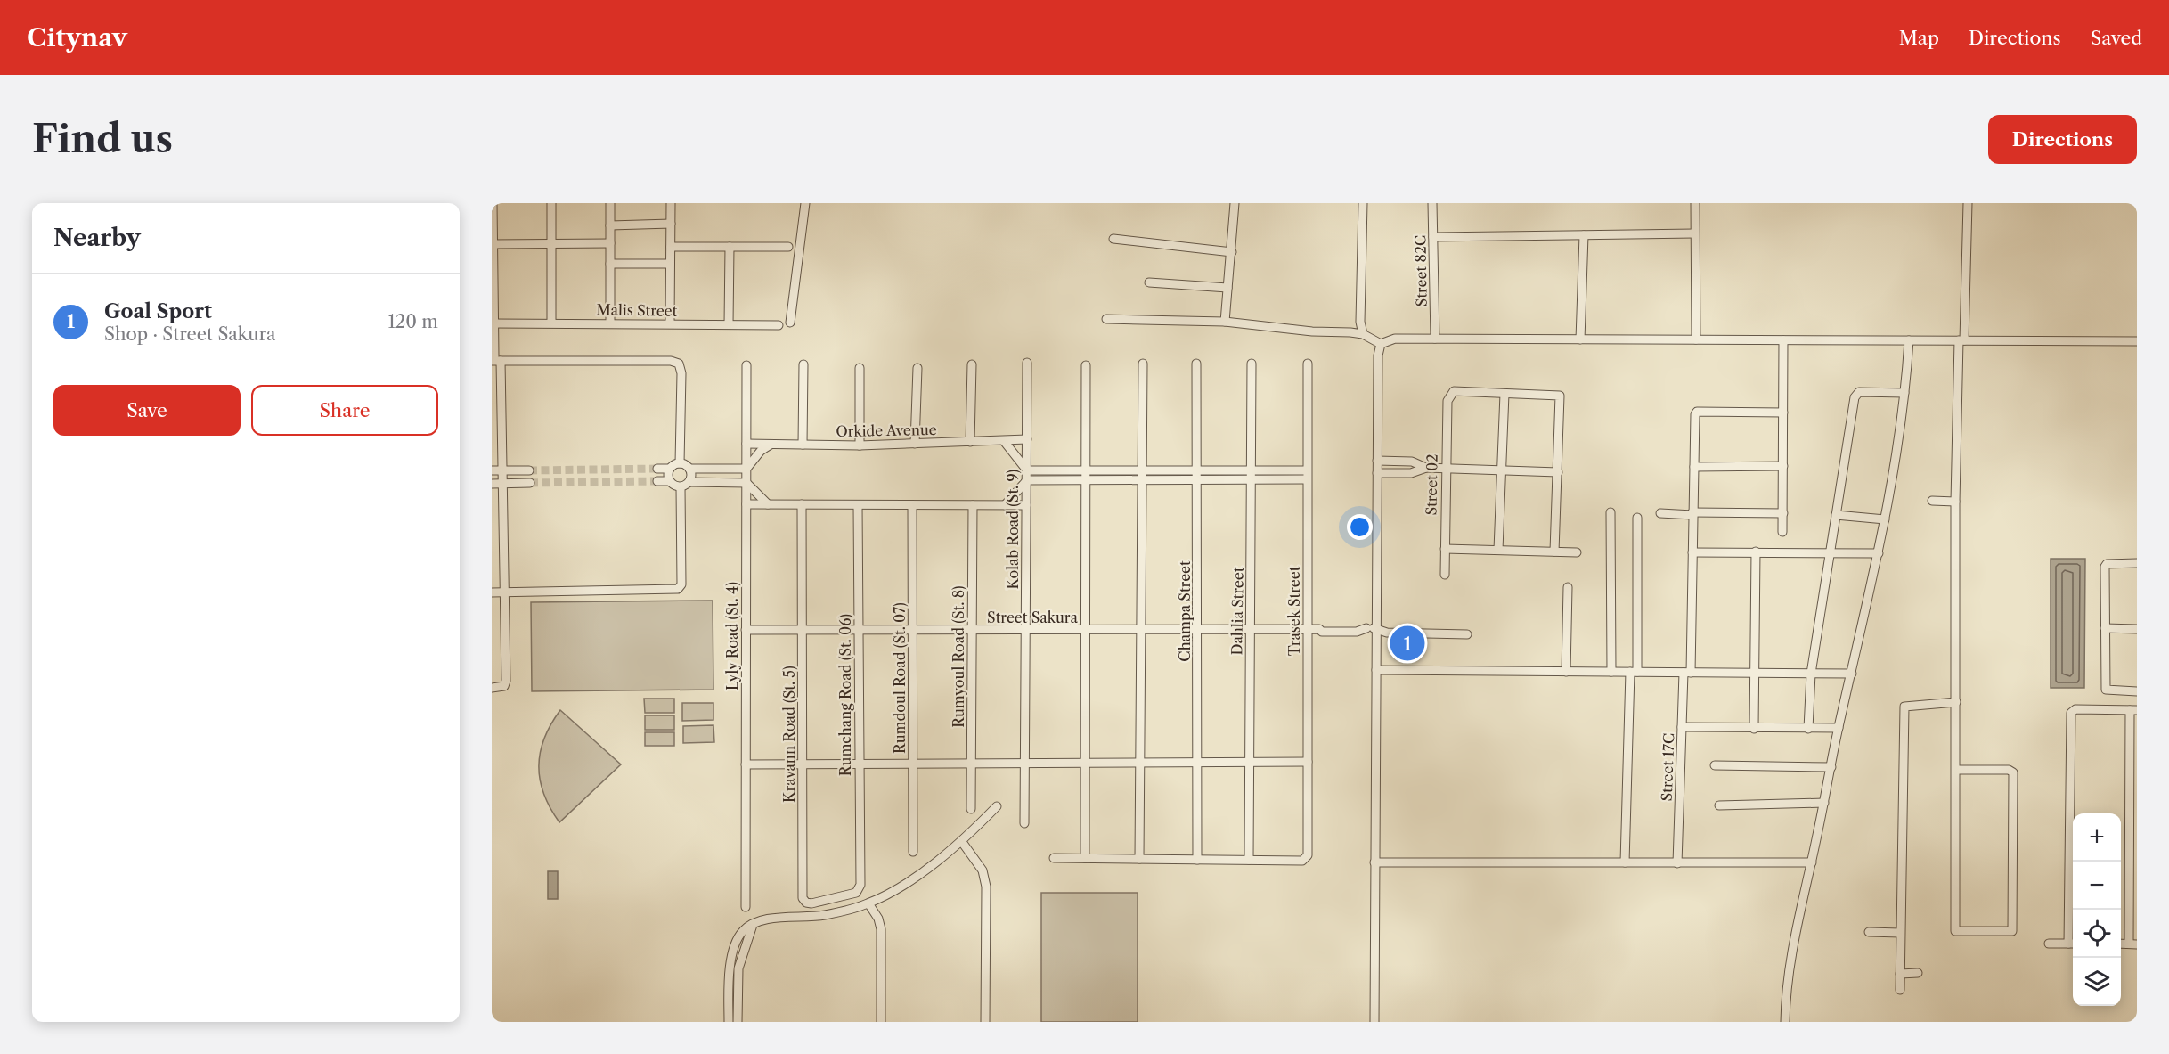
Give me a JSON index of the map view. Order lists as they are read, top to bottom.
{
  "streets": {
    "street": [
      "Street 82C",
      "Malis Street",
      "Orkide Avenue",
      "Street 02",
      "Kolab Road (St. 9)",
      "Champa Street",
      "Dahlia Street",
      "Trasek Street",
      "Street Sakura",
      "Lyly Road (St. 4)",
      "Rumyoul Road (St. 8)",
      "Rumdoul Road (St. 07)",
      "Rumchang Road (St. 06)",
      "Kravann Road (St. 5)",
      "Street 17C"
    ]
  },
  "crossings": [
    ["Orkide Avenue", "Kolab Road (St. 9)"],
    ["Orkide Avenue", "Lyly Road (St. 4)"],
    ["Kolab Road (St. 9)", "Street Sakura"],
    ["Champa Street", "Street Sakura"],
    ["Dahlia Street", "Trasek Street"],
    ["Dahlia Street", "Street Sakura"],
    ["Trasek Street", "Street Sakura"],
    ["Street Sakura", "Lyly Road (St. 4)"],
    ["Street Sakura", "Rumyoul Road (St. 8)"],
    ["Street Sakura", "Rumdoul Road (St. 07)"],
    ["Street Sakura", "Rumchang Road (St. 06)"],
    ["Street Sakura", "Kravann Road (St. 5)"],
    ["Rumchang Road (St. 06)", "Kravann Road (St. 5)"]
  ],
  "page": {
    "header": "Citynav",
    "nav": ["Map", "Directions", "Saved"],
    "buttons": [
      "Directions",
      ["Save", "Share"]
    ],
    "title": "Find us",
    "heading": "Nearby",
    "list": [
      {
        "mark": "1",
        "name": "Goal Sport",
        "note": "Shop · Street Sakura",
        "value": "120 m"
      }
    ],
    "pins": "1",
    "map_buttons": ["+", "−"]
  }
}
